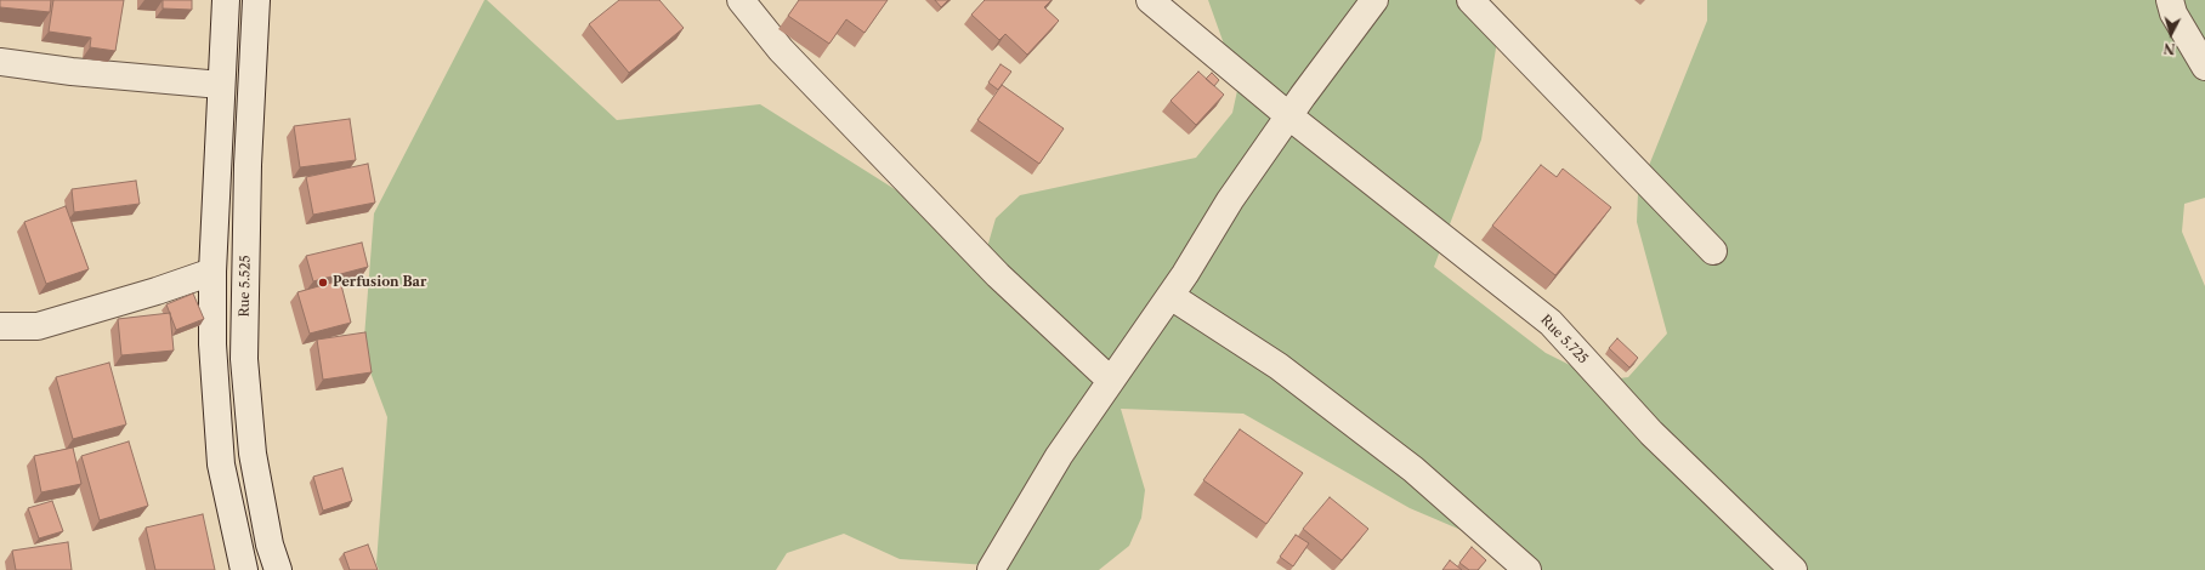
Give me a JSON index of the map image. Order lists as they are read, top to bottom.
{
  "streets": {
    "street": ["Rue 5.525", "Rue 5.725"]
  },
  "places": ["Perfusion Bar"],
  "north": "bottom"
}
